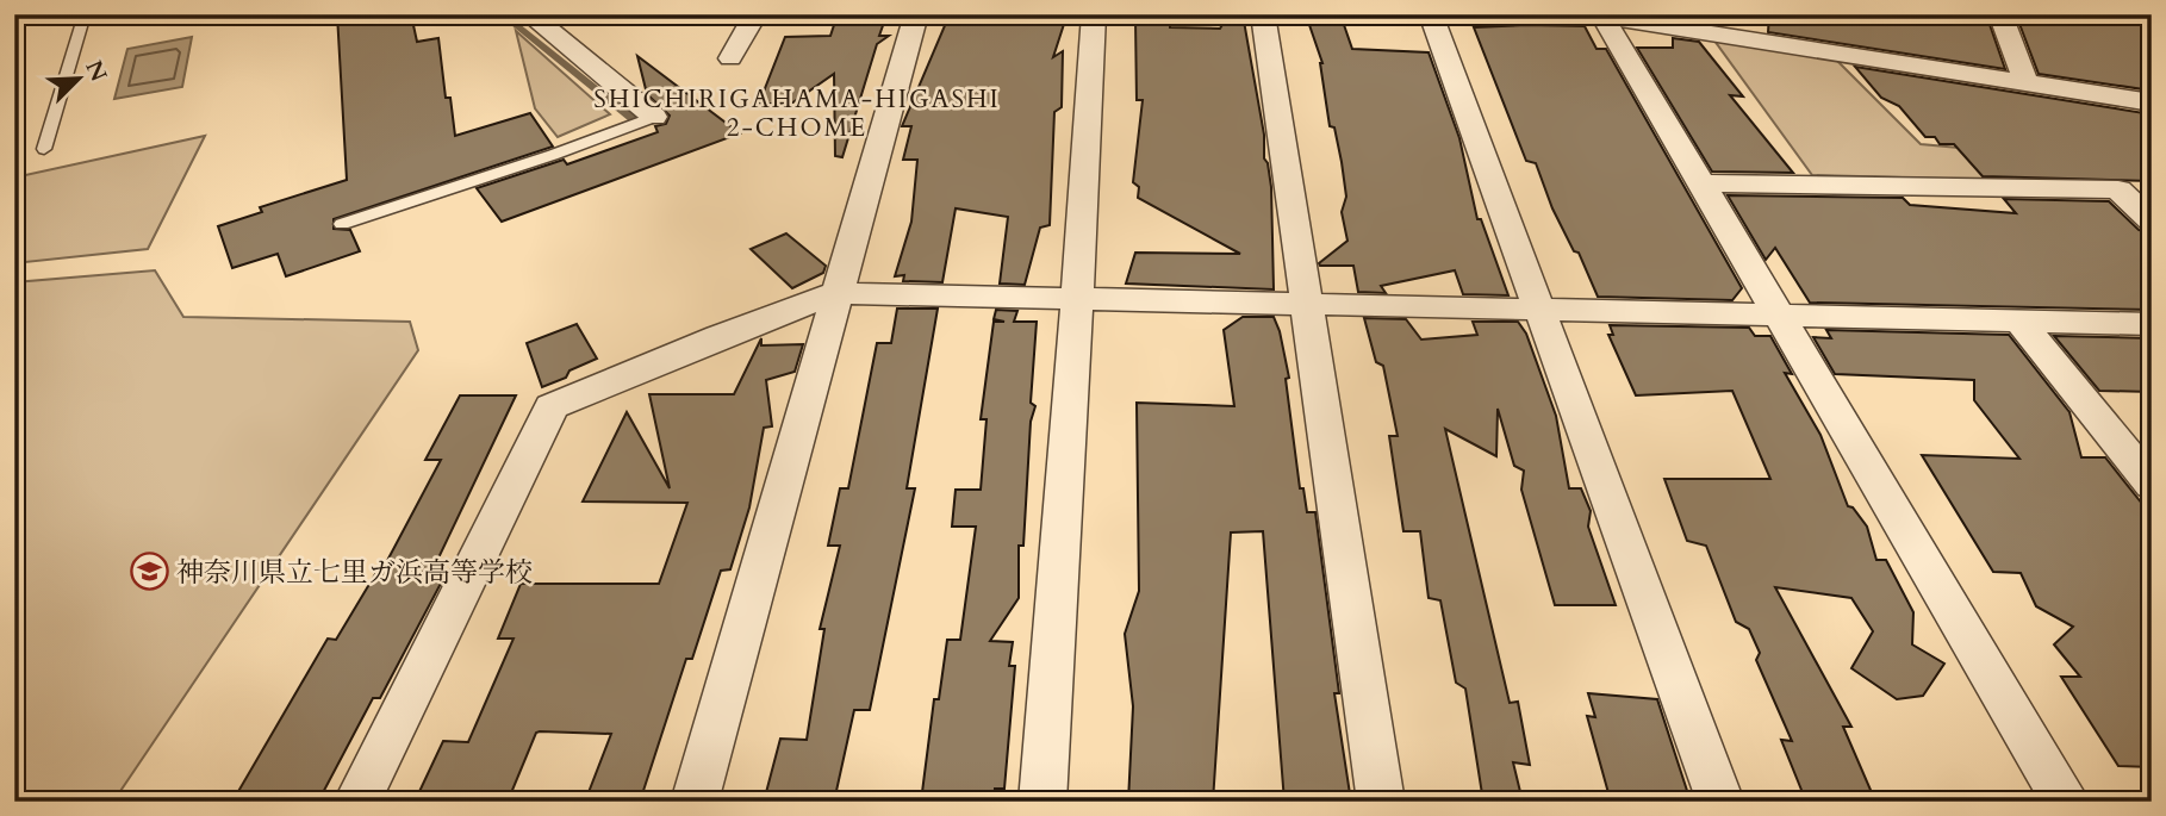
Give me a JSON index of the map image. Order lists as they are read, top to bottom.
{
  "districts": ["SHICHIRIGAHAMA-HIGASHI 2-CHOME"],
  "places": {
    "school or university": ["神奈川県立七里ガ浜高等学校"]
  },
  "north": "top right"
}
